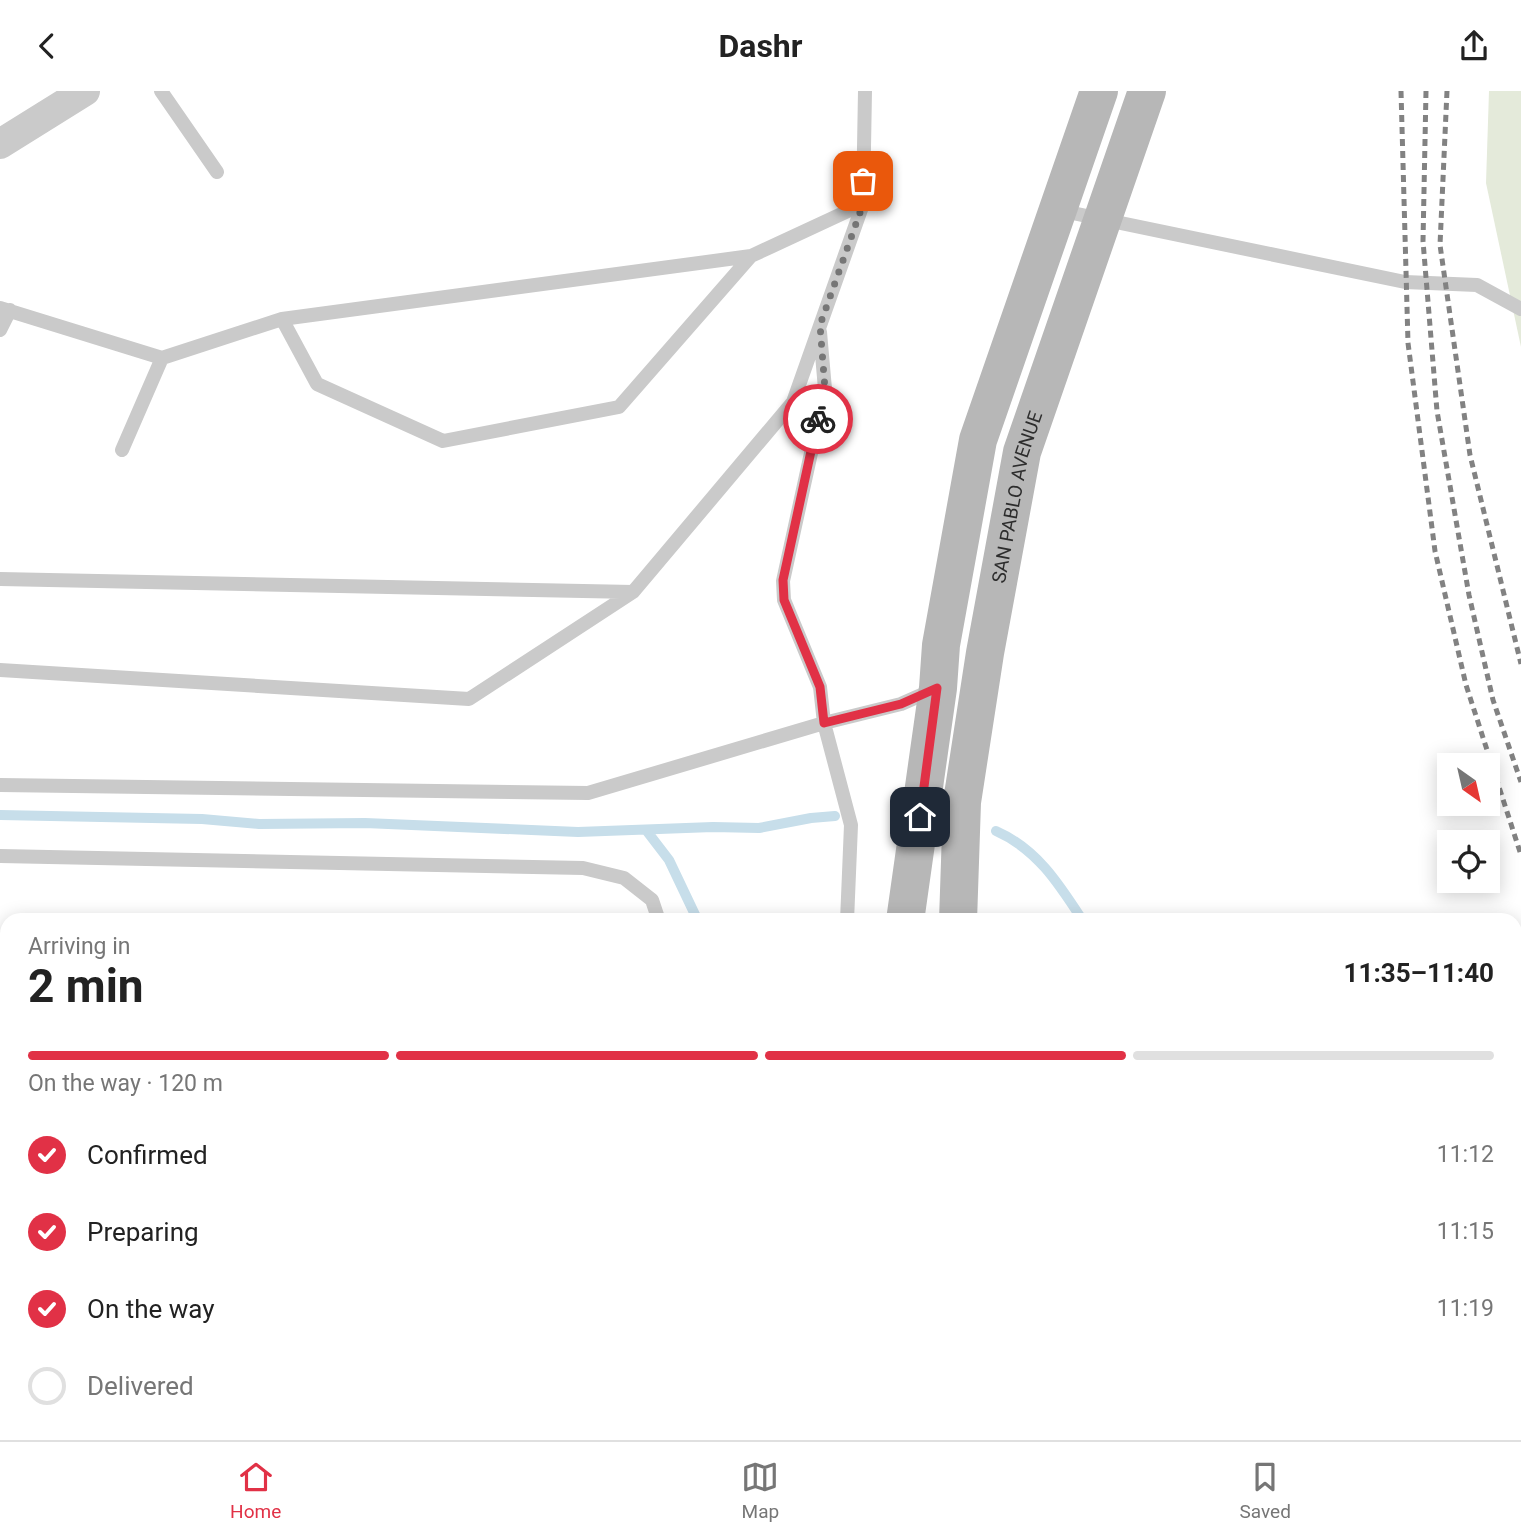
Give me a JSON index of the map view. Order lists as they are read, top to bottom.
{
  "streets": {
    "main road": ["SAN PABLO AVENUE"]
  },
  "north": "bottom right",
  "page": {
    "header": "Dashr",
    "heading": ["2 min", "Arriving in", "11:35–11:40"],
    "bar": "On the way · 120 m",
    "list": [
      ["Confirmed", "11:12"],
      ["Preparing", "11:15"],
      ["On the way", "11:19"],
      "Delivered"
    ],
    "tabs": ["Home", "Map", "Saved"]
  }
}
